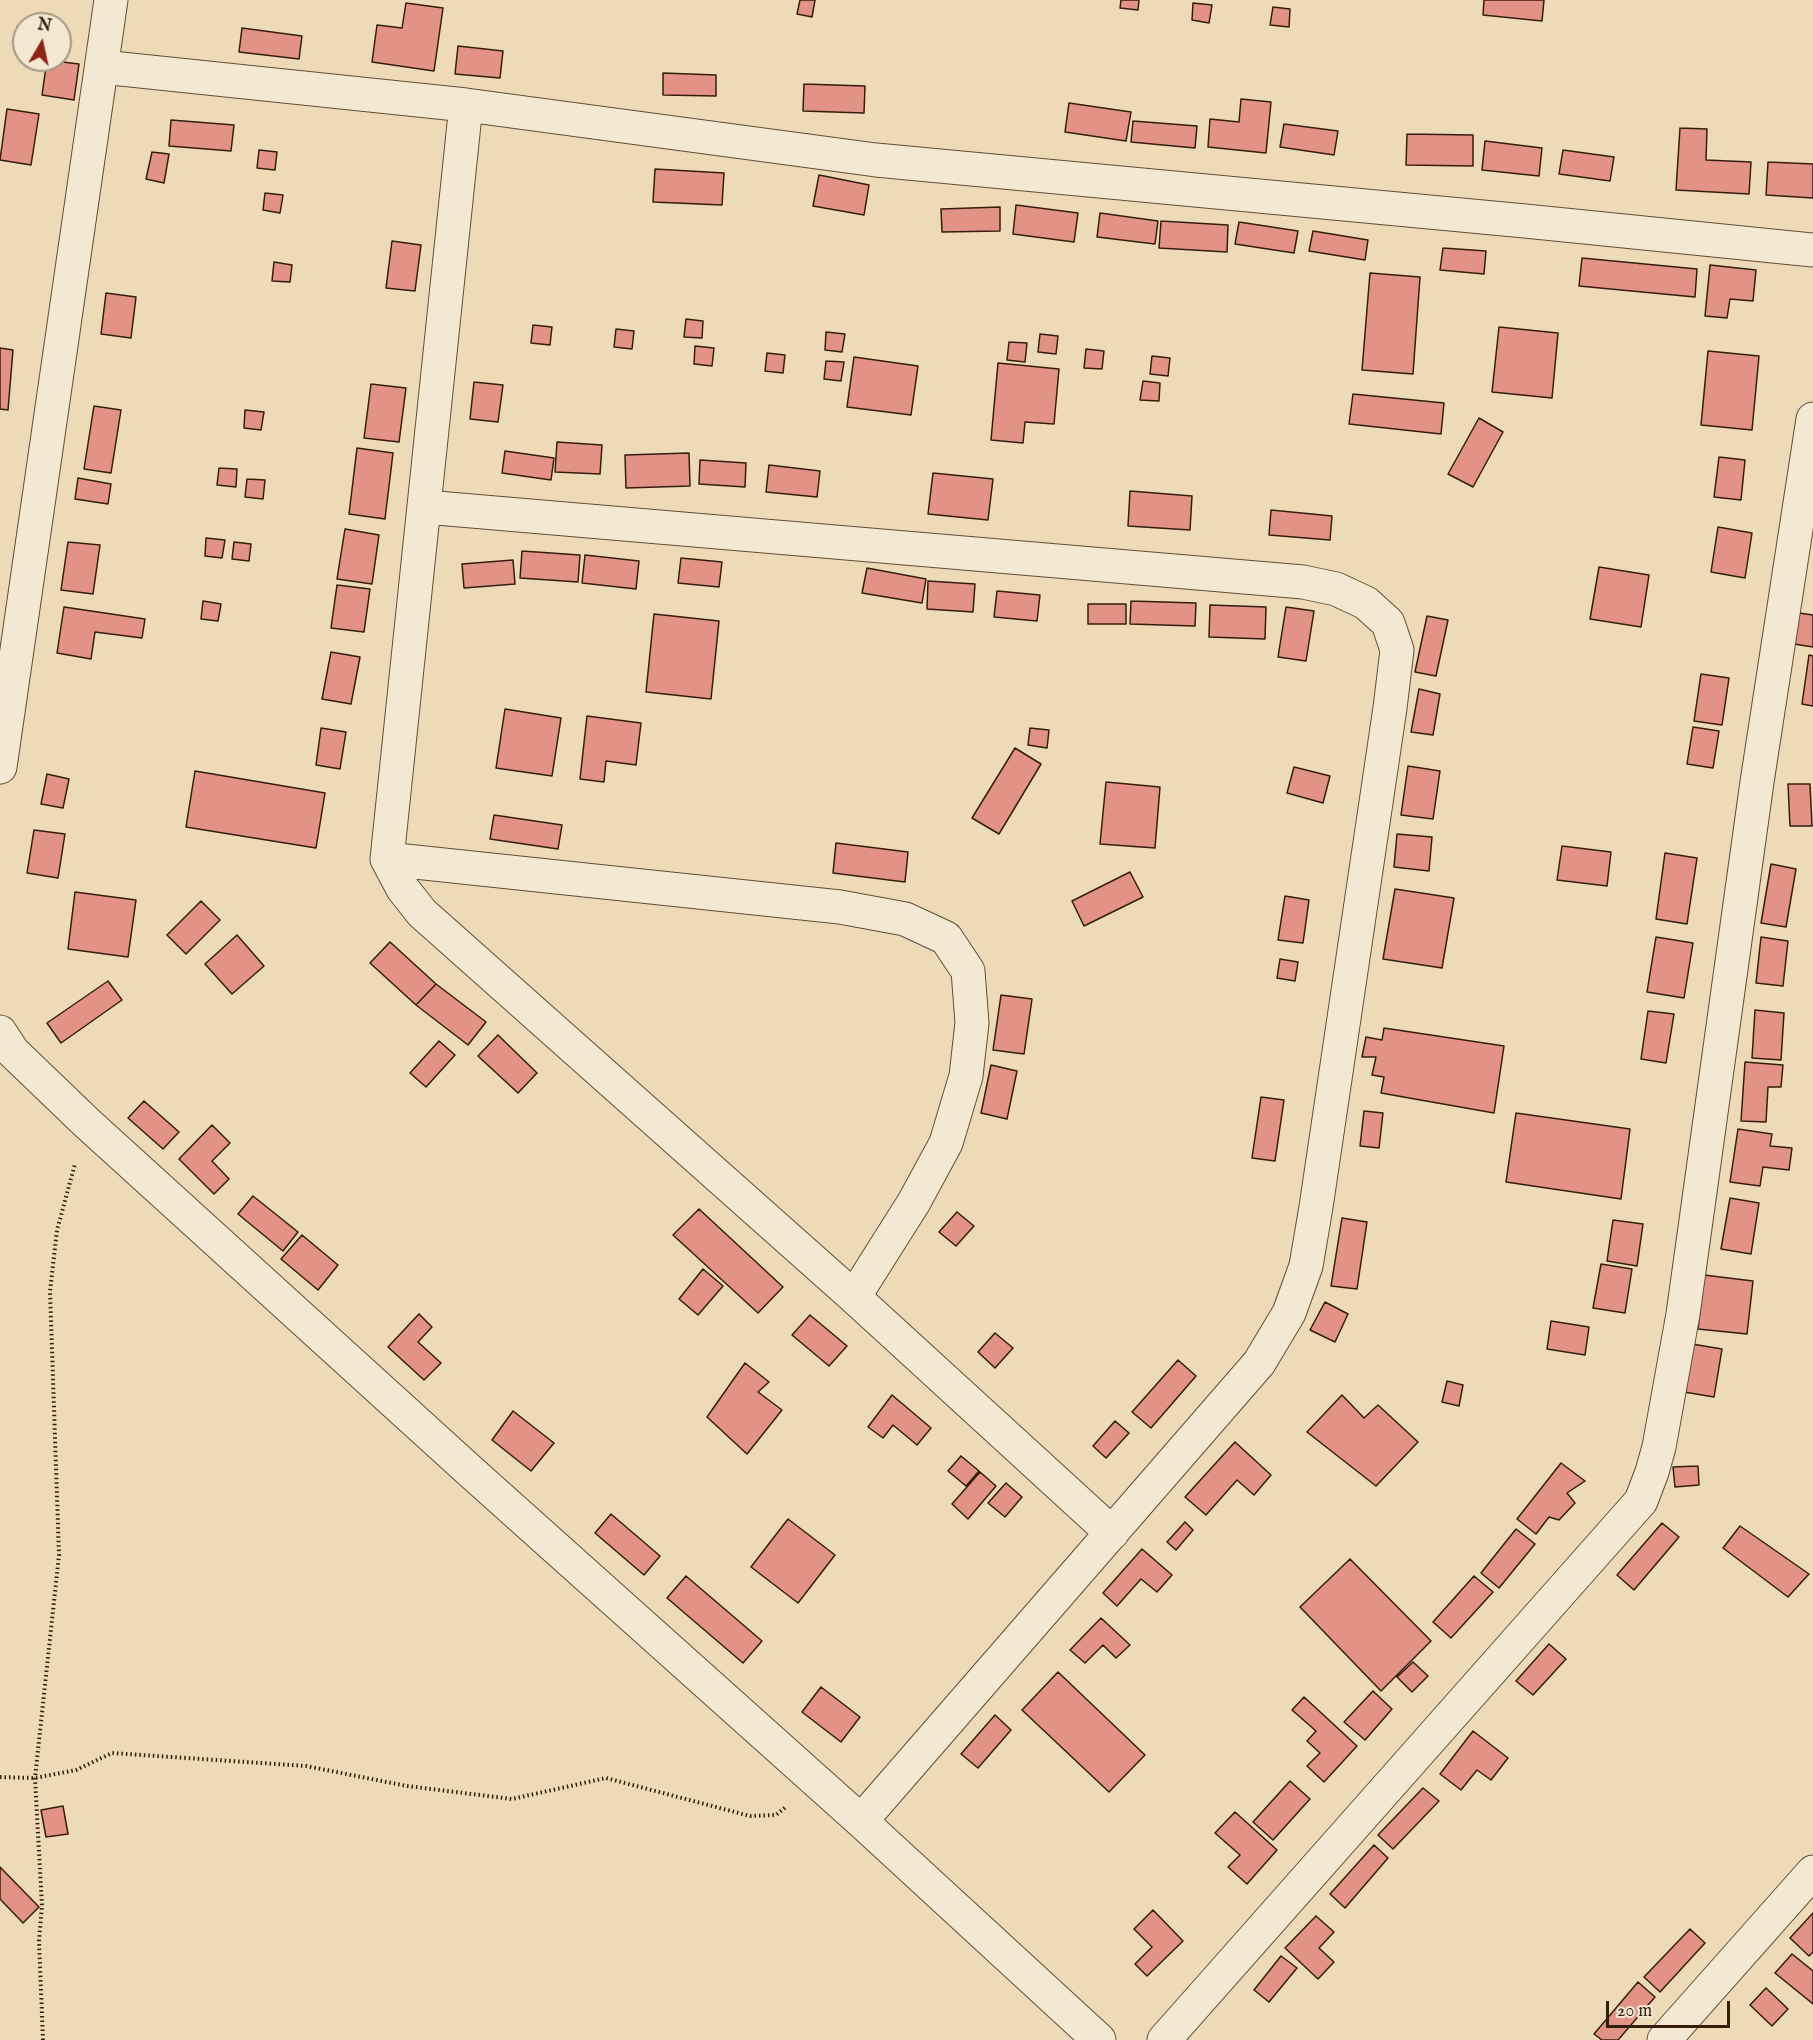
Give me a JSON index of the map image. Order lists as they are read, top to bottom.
{
  "scale_bar": "20 m",
  "north": "top"
}
